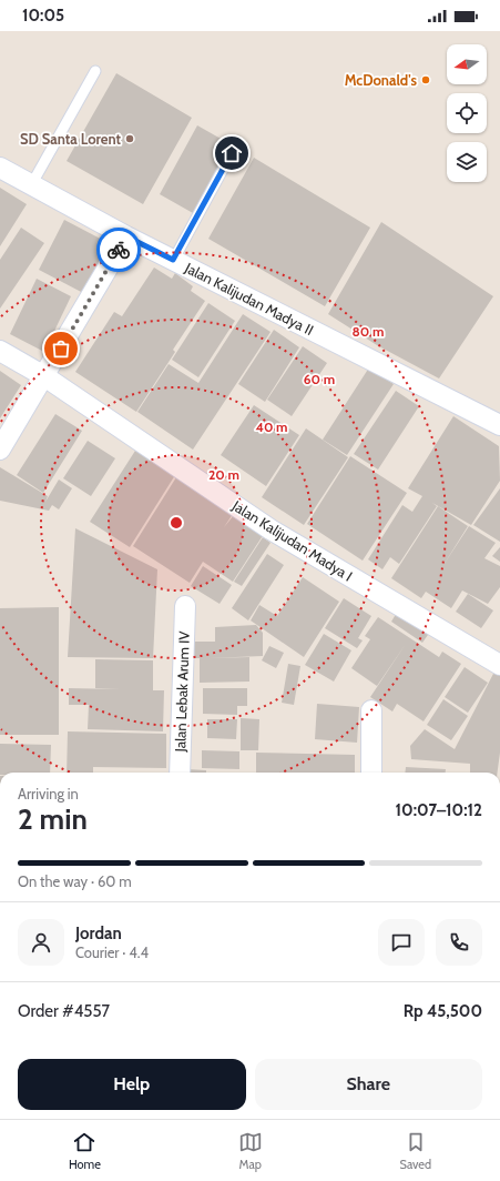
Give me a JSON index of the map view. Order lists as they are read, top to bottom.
{
  "streets": {
    "street": ["Jalan Kalijudan Madya II", "Jalan Kalijudan Madya I", "Jalan Lebak Arum IV"]
  },
  "places": ["McDonald's", "SD Santa Lorent"],
  "north": "left",
  "page": {
    "status": "10:05",
    "heading": ["2 min", "Arriving in", "10:07–10:12"],
    "panel": [
      "Jordan",
      "Courier · 4.4",
      "Order #4557",
      "Rp 45,500"
    ],
    "bar": "On the way · 60 m",
    "buttons": ["Help", "Share"],
    "tabs": ["Home", "Map", "Saved"]
  },
  "rings": [
    "80 m",
    "60 m",
    "40 m",
    "20 m"
  ]
}
